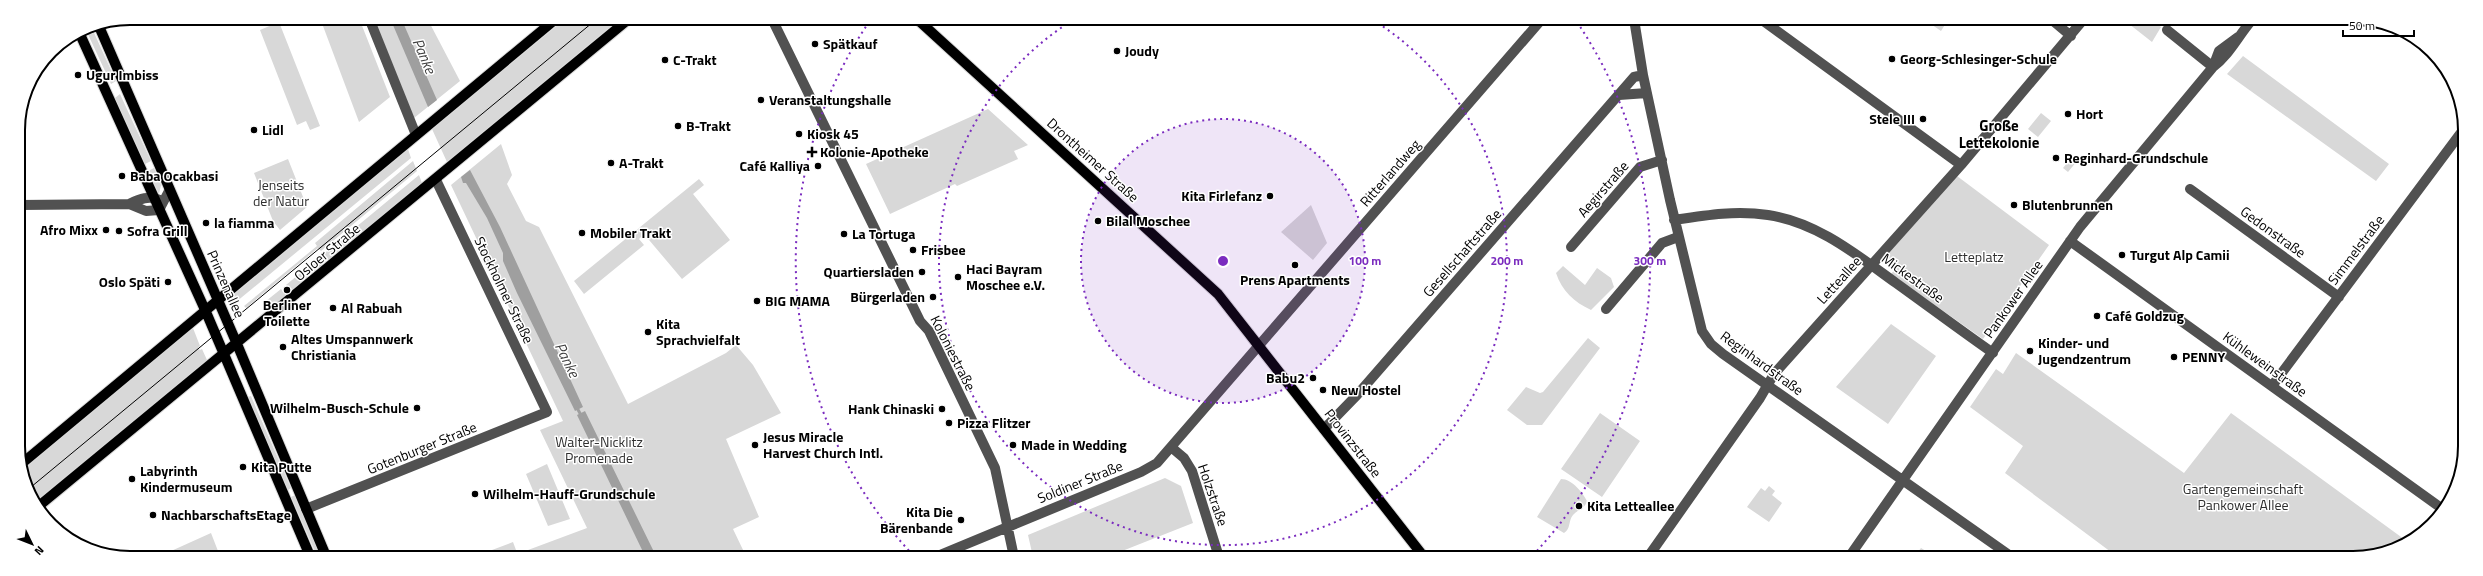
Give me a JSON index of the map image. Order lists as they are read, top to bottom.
{
  "streets": {
    "main road": [
      "Drontheimer Straße",
      "Osloer Straße",
      "Prinzenallee",
      "Provinzstraße"
    ],
    "street": [
      "Ritterlandweg",
      "Aegirstraße",
      "Gedonstraße",
      "Simmelstraße",
      "Gesellschaftstraße",
      "Mickestraße",
      "Letteallee",
      "Stockholmer Straße",
      "Pankower Allee",
      "Koloniestraße",
      "Reginhardstraße",
      "Kühleweinstraße",
      "Gotenburger Straße",
      "Soldiner Straße",
      "Holzstraße"
    ]
  },
  "crossings": [
    ["Drontheimer Straße", "Ritterlandweg"],
    ["Drontheimer Straße", "Provinzstraße"],
    ["Drontheimer Straße", "Soldiner Straße"],
    ["Ritterlandweg", "Provinzstraße"],
    ["Ritterlandweg", "Soldiner Straße"],
    ["Aegirstraße", "Reginhardstraße"],
    ["Gedonstraße", "Simmelstraße"],
    ["Simmelstraße", "Kühleweinstraße"],
    ["Osloer Straße", "Prinzenallee"],
    ["Osloer Straße", "Stockholmer Straße"],
    ["Gesellschaftstraße", "Reginhardstraße"],
    ["Gesellschaftstraße", "Provinzstraße"],
    ["Mickestraße", "Letteallee"],
    ["Mickestraße", "Pankower Allee"],
    ["Mickestraße", "Reginhardstraße"],
    ["Letteallee", "Reginhardstraße"],
    ["Prinzenallee", "Gotenburger Straße"],
    ["Stockholmer Straße", "Gotenburger Straße"],
    ["Pankower Allee", "Reginhardstraße"],
    ["Pankower Allee", "Kühleweinstraße"],
    ["Koloniestraße", "Soldiner Straße"],
    ["Provinzstraße", "Soldiner Straße"],
    ["Soldiner Straße", "Holzstraße"]
  ],
  "districts": ["Große Lettekolonie"],
  "water": ["Panke"],
  "parks": [
    "Jenseits der Natur",
    "Letteplatz",
    "Walter-Nicklitz Promenade",
    "Gartengemeinschaft Pankower Allee"
  ],
  "places": {
    "other": [
      "Spätkauf",
      "Joudy",
      "Georg-Schlesinger-Schule",
      "C-Trakt",
      "Ugur Imbiss",
      "Veranstaltungshalle",
      "Hort",
      "Stele III",
      "B-Trakt",
      "Lidl",
      "Kiosk 45",
      "Reginhard-Grundschule",
      "A-Trakt",
      "Café Kalliya",
      "Baba Ocakbasi",
      "Kita Firlefanz",
      "Blutenbrunnen",
      "Bilal Moschee",
      "la fiamma",
      "Afro Mixx",
      "Sofra Grill",
      "Mobiler Trakt",
      "La Tortuga",
      "Frisbee",
      "Turgut Alp Camii",
      "Prens Apartments",
      "Quartiersladen",
      "Haci Bayram Moschee e.V.",
      "Oslo Späti",
      "Berliner Toilette",
      "Bürgerladen",
      "BIG MAMA",
      "Al Rabuah",
      "Café Goldzug",
      "Kita Sprachvielfalt",
      "Altes Umspannwerk Christiania",
      "Kinder- und Jugendzentrum",
      "PENNY",
      "Babu2",
      "New Hostel",
      "Wilhelm-Busch-Schule",
      "Hank Chinaski",
      "Pizza Flitzer",
      "Jesus Miracle Harvest Church Intl.",
      "Made in Wedding",
      "Kita Putte",
      "Labyrinth Kindermuseum",
      "Wilhelm-Hauff-Grundschule",
      "Kita Letteallee",
      "NachbarschaftsEtage",
      "Kita Die Bärenbande"
    ],
    "health": ["Kolonie-Apotheke"]
  },
  "scale_bar": "50 m",
  "north": "bottom right",
  "rings": ["100 m", "200 m", "300 m"]
}
